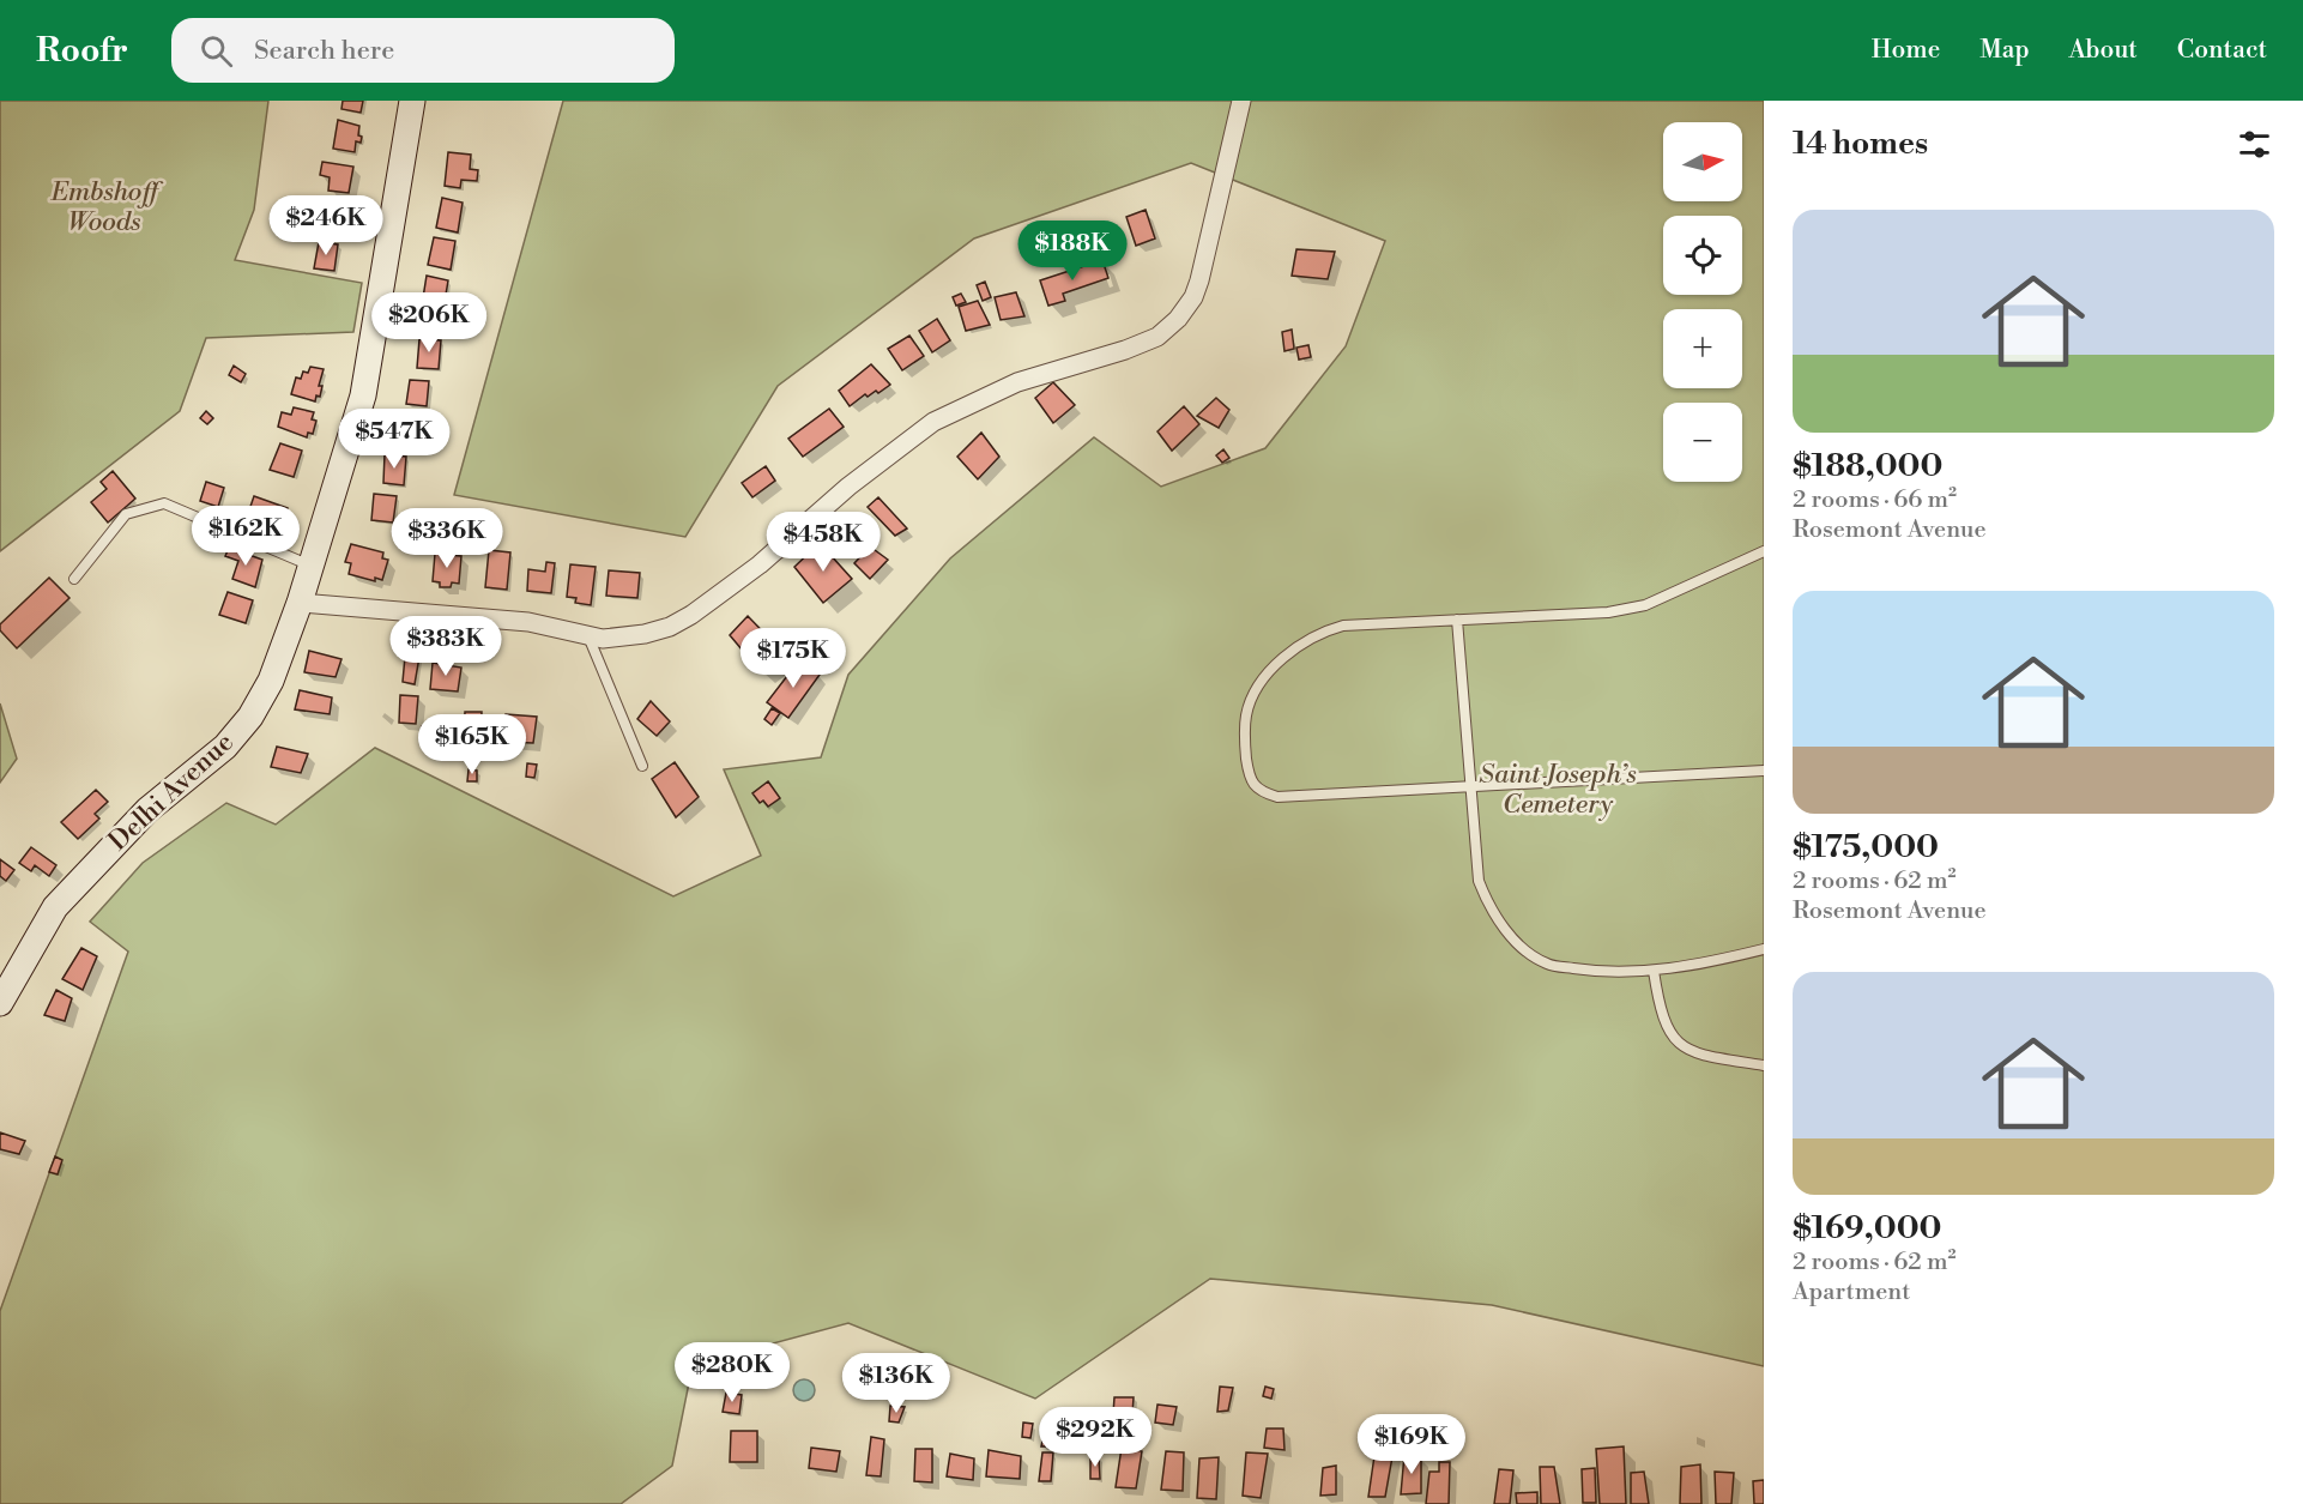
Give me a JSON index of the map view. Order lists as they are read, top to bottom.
{
  "streets": {
    "street": ["Delhi Avenue"]
  },
  "parks": ["Embshoff Woods", "Saint Joseph’s Cemetery"],
  "north": "right",
  "page": {
    "header": "Roofr",
    "search": "Search here",
    "nav": [
      "Home",
      "Map",
      "About",
      "Contact"
    ],
    "heading": "14 homes",
    "map_buttons": ["+", "−"],
    "list": [
      {
        "name": "$188,000",
        "note": "2 rooms · 66 m² · Rosemont Avenue"
      },
      {
        "name": "$175,000",
        "note": "2 rooms · 62 m² · Rosemont Avenue"
      },
      {
        "name": "$169,000",
        "note": "2 rooms · 62 m² · Apartment"
      }
    ],
    "price": [
      "$246K",
      "$188K",
      "$206K",
      "$547K",
      "$162K",
      "$336K",
      "$458K",
      "$383K",
      "$175K",
      "$165K",
      "$280K",
      "$136K",
      "$292K",
      "$169K"
    ]
  }
}
